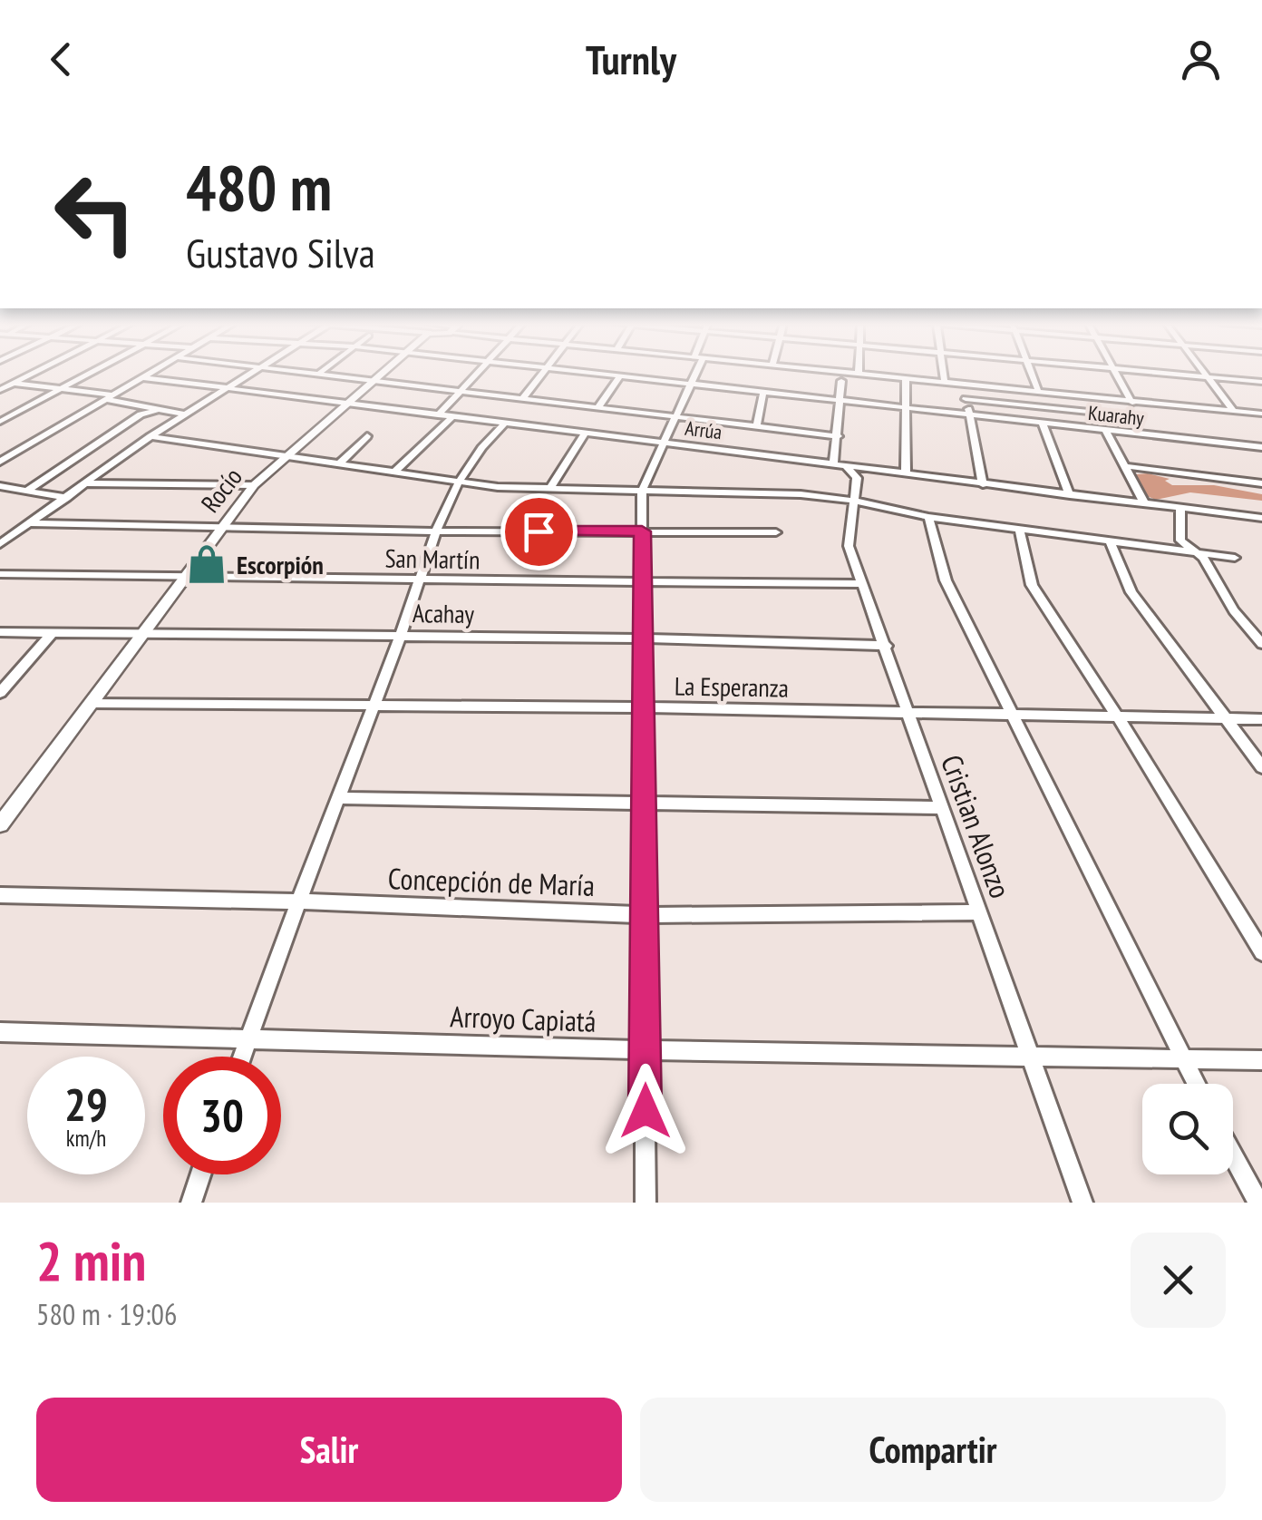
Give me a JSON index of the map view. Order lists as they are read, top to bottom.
{
  "streets": {
    "main road": ["Rocío"],
    "street": [
      "Kuarahy",
      "Arrúa",
      "San Martín",
      "Acahay",
      "La Esperanza",
      "Cristian Alonzo",
      "Concepción de María",
      "Arroyo Capiatá"
    ]
  },
  "crossings": [
    ["Arrúa", "Rocío"],
    ["Arrúa", "Cristian Alonzo"],
    ["Rocío", "San Martín"],
    ["Rocío", "Acahay"],
    ["Rocío", "La Esperanza"],
    ["San Martín", "Cristian Alonzo"],
    ["Acahay", "Cristian Alonzo"],
    ["La Esperanza", "Cristian Alonzo"],
    ["Cristian Alonzo", "Concepción de María"],
    ["Cristian Alonzo", "Arroyo Capiatá"]
  ],
  "places": {
    "shop": ["Escorpión"]
  },
  "page": {
    "header": "Turnly",
    "turn": ["480 m", "Gustavo Silva"],
    "speed": "29 km/h",
    "limit": "30",
    "heading": ["2 min", "580 m · 19:06"],
    "buttons": ["Salir", "Compartir"]
  }
}
